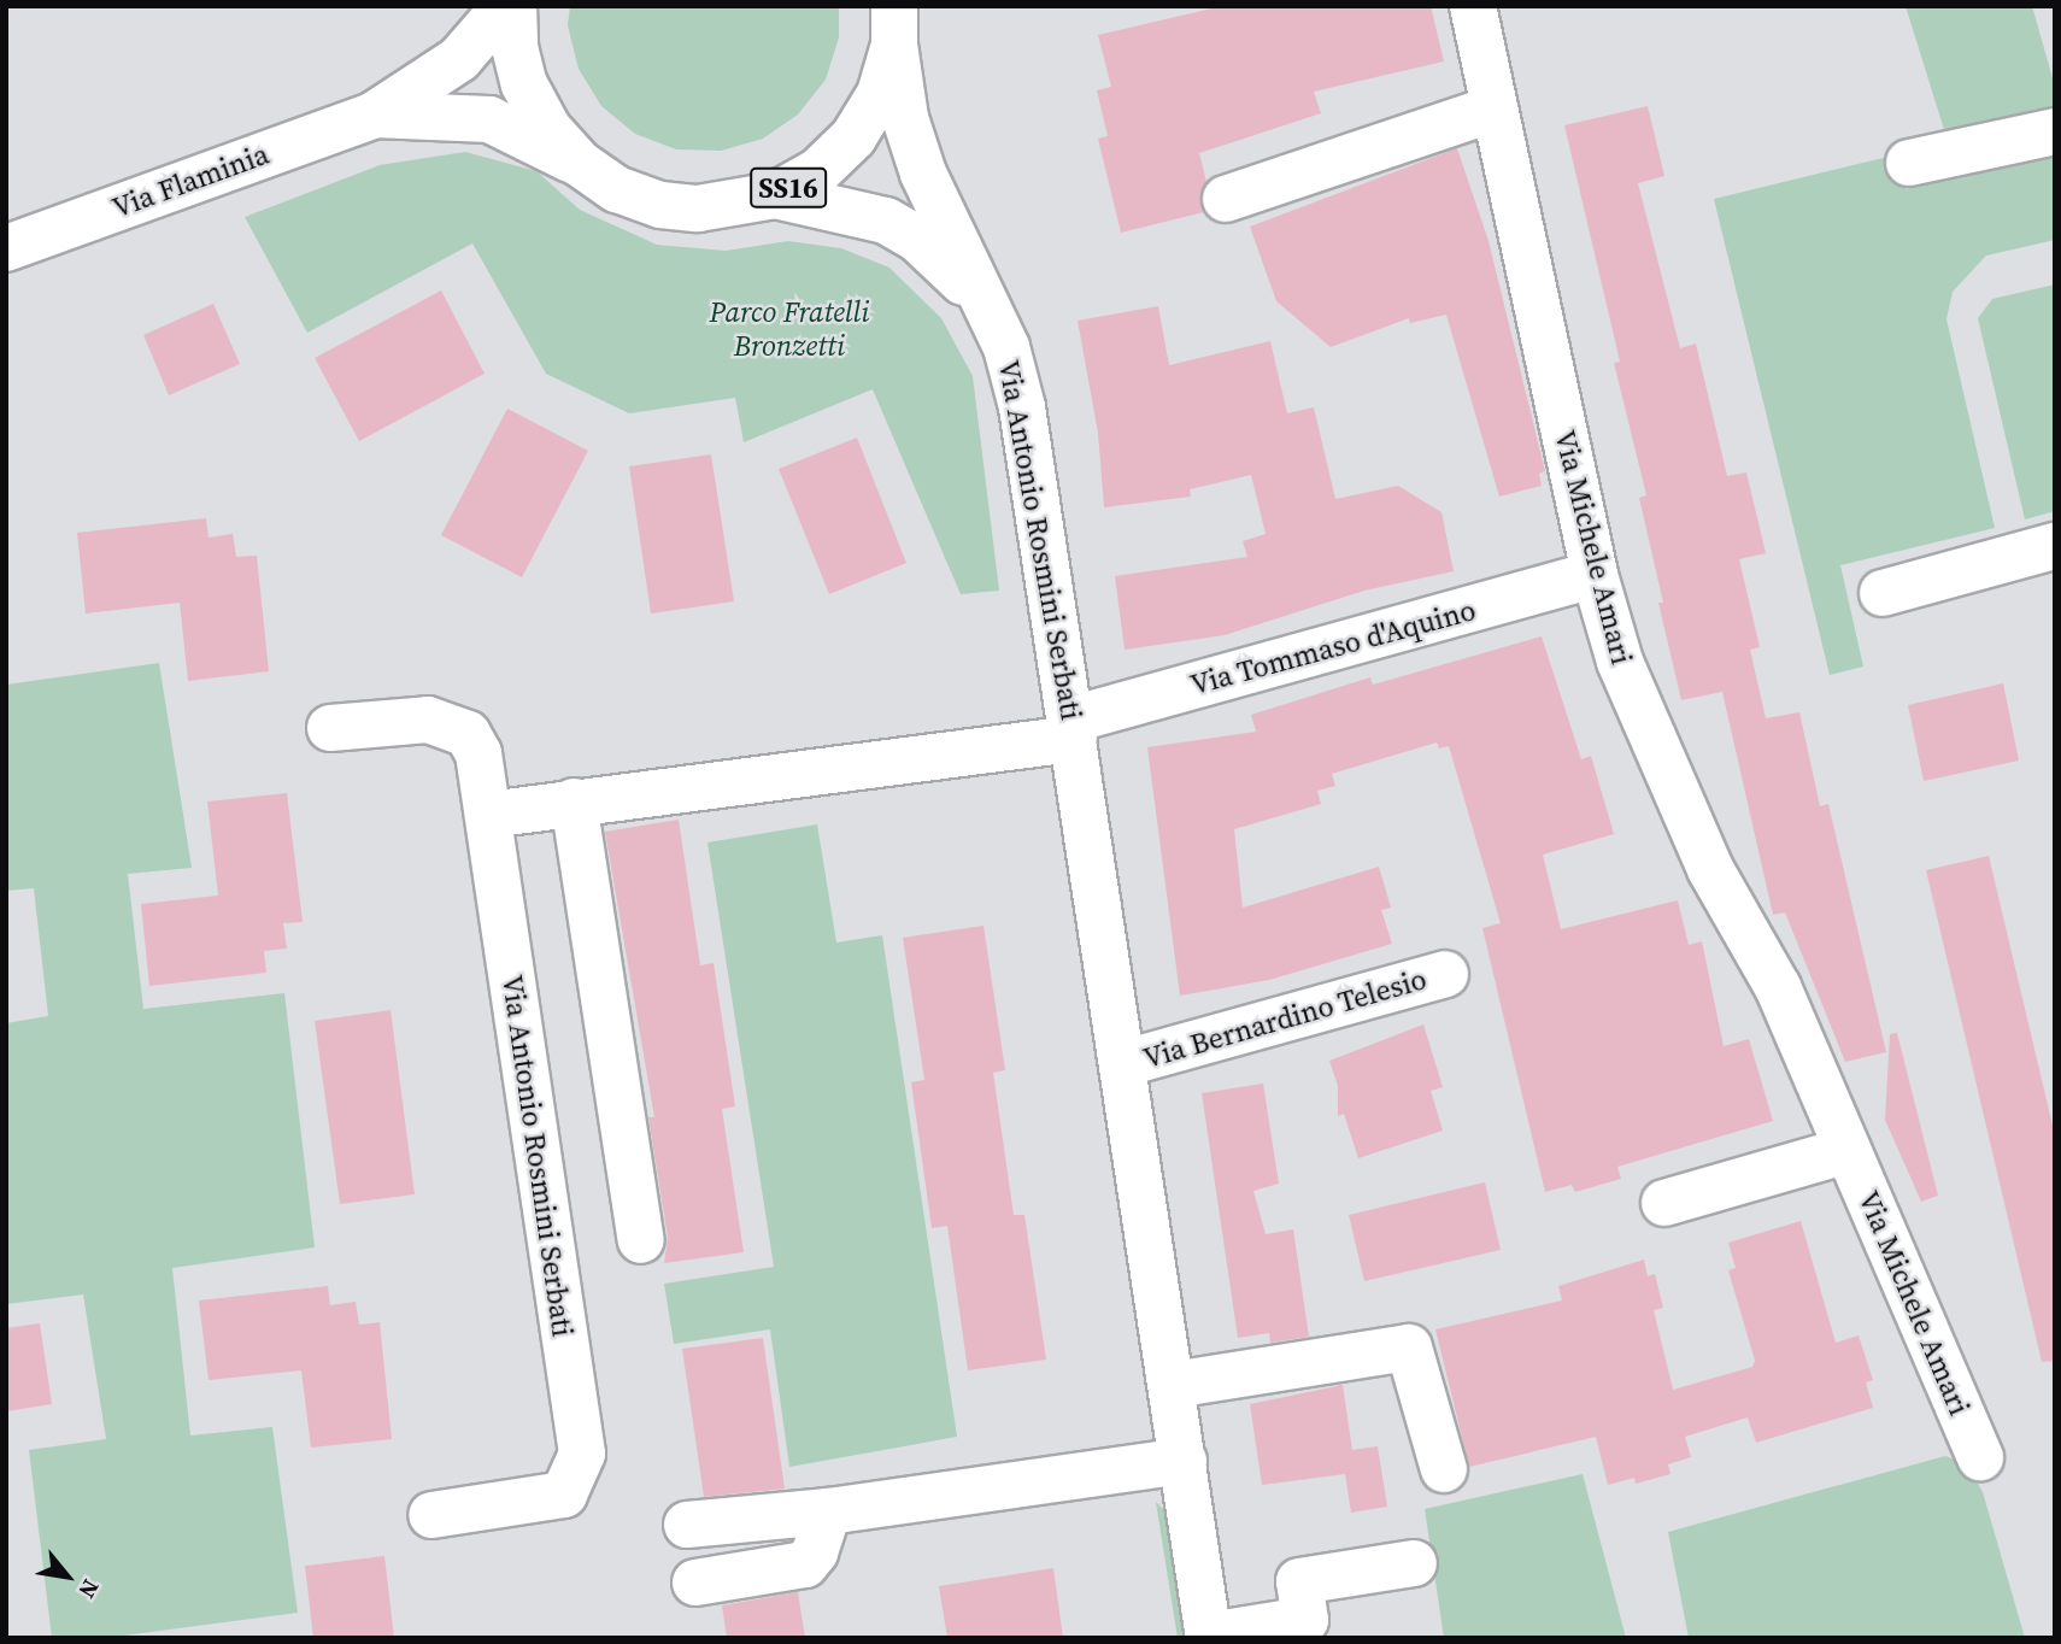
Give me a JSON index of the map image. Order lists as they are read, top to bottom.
{
  "streets": {
    "street": [
      "Via Flaminia",
      "SS16",
      "Via Antonio Rosmini Serbati",
      "Via Michele Amari",
      "Via Tommaso d'Aquino",
      "Via Bernardino Telesio"
    ]
  },
  "crossings": [
    ["Via Flaminia", "SS16"],
    ["SS16", "Via Antonio Rosmini Serbati"],
    ["Via Antonio Rosmini Serbati", "Via Tommaso d'Aquino"],
    ["Via Antonio Rosmini Serbati", "Via Bernardino Telesio"],
    ["Via Michele Amari", "Via Tommaso d'Aquino"]
  ],
  "parks": ["Parco Fratelli Bronzetti"],
  "north": "bottom right"
}
